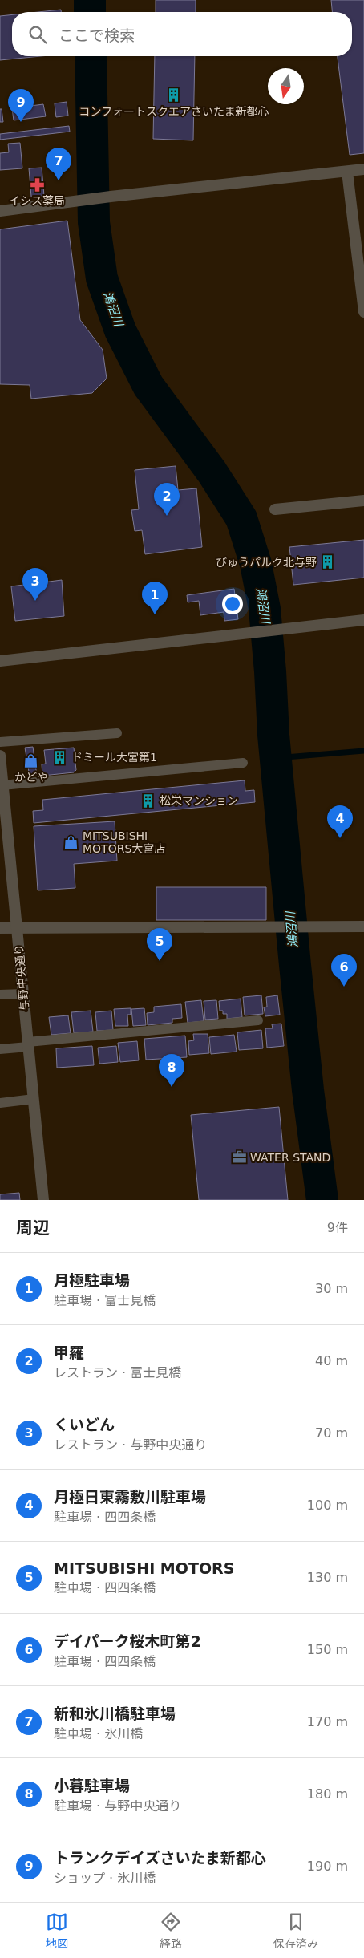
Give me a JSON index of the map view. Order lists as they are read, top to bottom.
{
  "streets": {
    "street": ["与野中央通り"]
  },
  "water": ["鴻沼川"],
  "places": {
    "building": [
      "コンフォートスクエアさいたま新都心",
      "びゅうパルク北与野",
      "ドミール大宮第1",
      "松栄マンション"
    ],
    "pharmacy": ["イシス薬局"],
    "shop": ["かどや", "MITSUBISHI MOTORS大宮店"],
    "office": ["WATER STAND"]
  },
  "north": "bottom",
  "page": {
    "search": "ここで検索",
    "pins": [
      "9",
      "7",
      "2",
      "3",
      "1",
      "4",
      "5",
      "6",
      "8"
    ],
    "heading": ["周辺", "9件"],
    "list": [
      {
        "mark": "1",
        "name": "月極駐車場",
        "note": "駐車場 · 富士見橋",
        "value": "30 m"
      },
      {
        "mark": "2",
        "name": "甲羅",
        "note": "レストラン · 富士見橋",
        "value": "40 m"
      },
      {
        "mark": "3",
        "name": "くいどん",
        "note": "レストラン · 与野中央通り",
        "value": "70 m"
      },
      {
        "mark": "4",
        "name": "月極日東霧敷川駐車場",
        "note": "駐車場 · 四四条橋",
        "value": "100 m"
      },
      {
        "mark": "5",
        "name": "MITSUBISHI MOTORS",
        "note": "駐車場 · 四四条橋",
        "value": "130 m"
      },
      {
        "mark": "6",
        "name": "デイパーク桜木町第2",
        "note": "駐車場 · 四四条橋",
        "value": "150 m"
      },
      {
        "mark": "7",
        "name": "新和氷川橋駐車場",
        "note": "駐車場 · 氷川橋",
        "value": "170 m"
      },
      {
        "mark": "8",
        "name": "小暮駐車場",
        "note": "駐車場 · 与野中央通り",
        "value": "180 m"
      },
      {
        "mark": "9",
        "name": "トランクデイズさいたま新都心",
        "note": "ショップ · 氷川橋",
        "value": "190 m"
      }
    ],
    "nav": ["地図", "経路", "保存済み"]
  }
}
